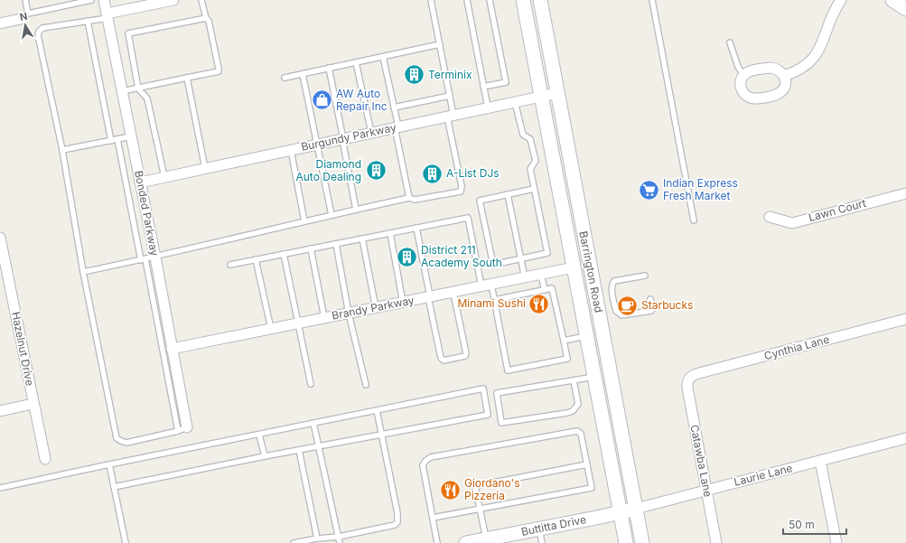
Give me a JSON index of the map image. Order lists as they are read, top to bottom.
{
  "streets": {
    "main road": ["Barrington Road", "Laurie Lane", "Buttitta Drive"],
    "street": [
      "Burgundy Parkway",
      "Lawn Court",
      "Bonded Parkway",
      "Brandy Parkway",
      "Cynthia Lane",
      "Hazelnut Drive",
      "Catawba Lane"
    ]
  },
  "crossings": [
    ["Burgundy Parkway", "Bonded Parkway"],
    ["Burgundy Parkway", "Barrington Road"],
    ["Bonded Parkway", "Brandy Parkway"],
    ["Barrington Road", "Brandy Parkway"],
    ["Barrington Road", "Laurie Lane"],
    ["Barrington Road", "Buttitta Drive"],
    ["Cynthia Lane", "Catawba Lane"],
    ["Catawba Lane", "Laurie Lane"],
    ["Laurie Lane", "Buttitta Drive"]
  ],
  "places": {
    "building": [
      "Terminix",
      "Diamond Auto Dealing",
      "A-List DJs",
      "District 211 Academy South"
    ],
    "shop": ["AW Auto Repair Inc"],
    "supermarket": ["Indian Express Fresh Market"],
    "restaurant": ["Minami Sushi", "Giordano's Pizzeria"],
    "cafe": ["Starbucks"]
  },
  "scale_bar": "50 m",
  "north": "top"
}
